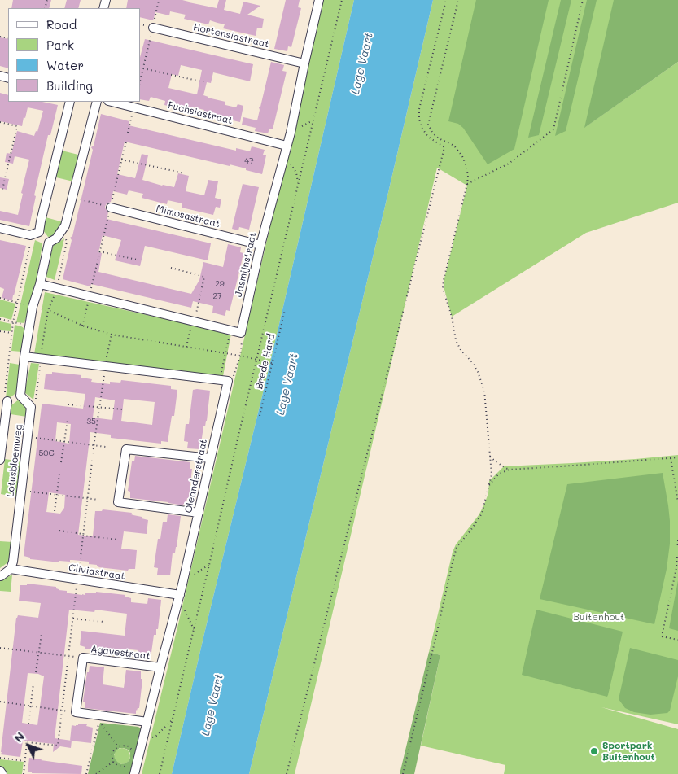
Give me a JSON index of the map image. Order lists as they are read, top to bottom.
{
  "streets": {
    "street": [
      "Hortensiastraat",
      "Fuchsiastraat",
      "Mimosastraat",
      "Jasmijnstraat",
      "Lotusbloemweg",
      "Oleanderstraat",
      "Cliviastraat",
      "Agavestraat"
    ],
    "path": ["Brede Hard"]
  },
  "crossings": [
    ["Hortensiastraat", "Jasmijnstraat"],
    ["Fuchsiastraat", "Jasmijnstraat"],
    ["Mimosastraat", "Jasmijnstraat"],
    ["Lotusbloemweg", "Cliviastraat"],
    ["Oleanderstraat", "Cliviastraat"],
    ["Oleanderstraat", "Agavestraat"]
  ],
  "water": ["Lage Vaart"],
  "parks": ["Buitenhout"],
  "places": ["Sportpark Buitenhout"],
  "house_numbers": [
    "47",
    "29",
    "27",
    "35",
    "50C"
  ],
  "legend": [
    "Road",
    "Park",
    "Water",
    "Building"
  ],
  "north": "top left"
}
